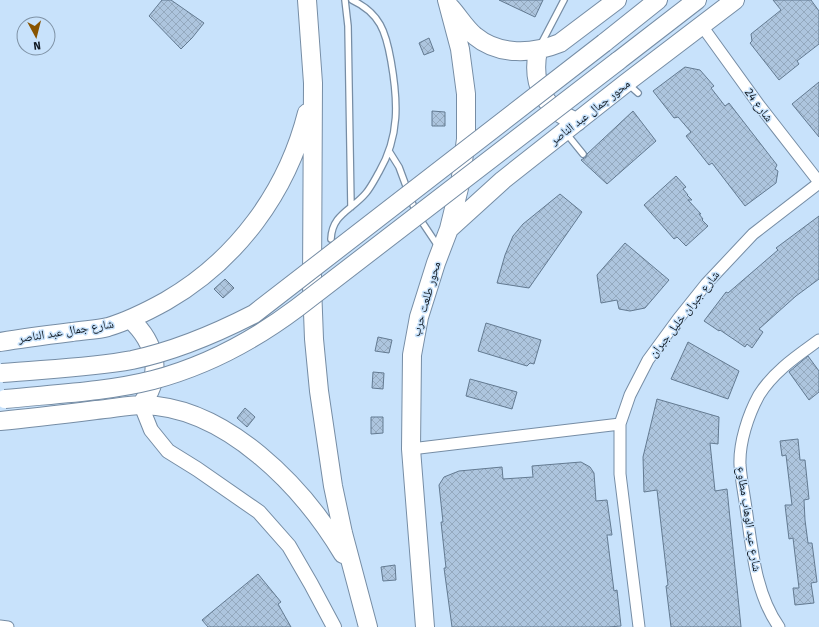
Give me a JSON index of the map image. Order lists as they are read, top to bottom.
{
  "streets": {
    "main road": ["محور جمال عبد الناصر", "محور طلعت حرب", "شارع جمال عبد الناصر"],
    "street": ["شارع 24", "شارع جبران خليل جبران", "شارع عبد الوهاب مطاوع"]
  },
  "crossings": [
    ["شارع 24", "محور جمال عبد الناصر"],
    ["شارع 24", "شارع جبران خليل جبران"],
    ["محور جمال عبد الناصر", "محور طلعت حرب"]
  ],
  "north": "bottom"
}
